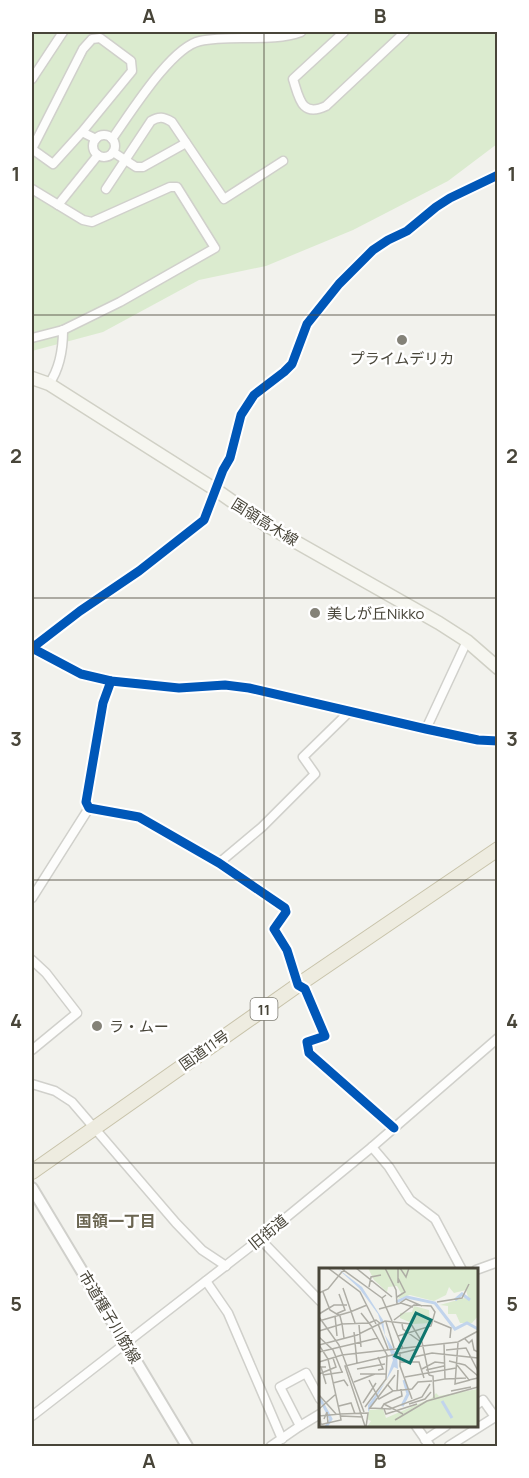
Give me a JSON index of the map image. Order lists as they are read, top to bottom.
{
  "streets": {
    "highway": ["11", "国道11号"],
    "main road": ["国領高木線"],
    "street": ["旧街道", "市道種子川筋線"]
  },
  "crossings": [
    ["旧街道", "市道種子川筋線"]
  ],
  "districts": ["国領一丁目"],
  "places": ["プライムデリカ", "美しが丘Nikko", "ラ・ムー"],
  "grid": {
    "columns": ["A", "B"],
    "rows": [
      "1",
      "2",
      "3",
      "4",
      "5"
    ]
  }
}
